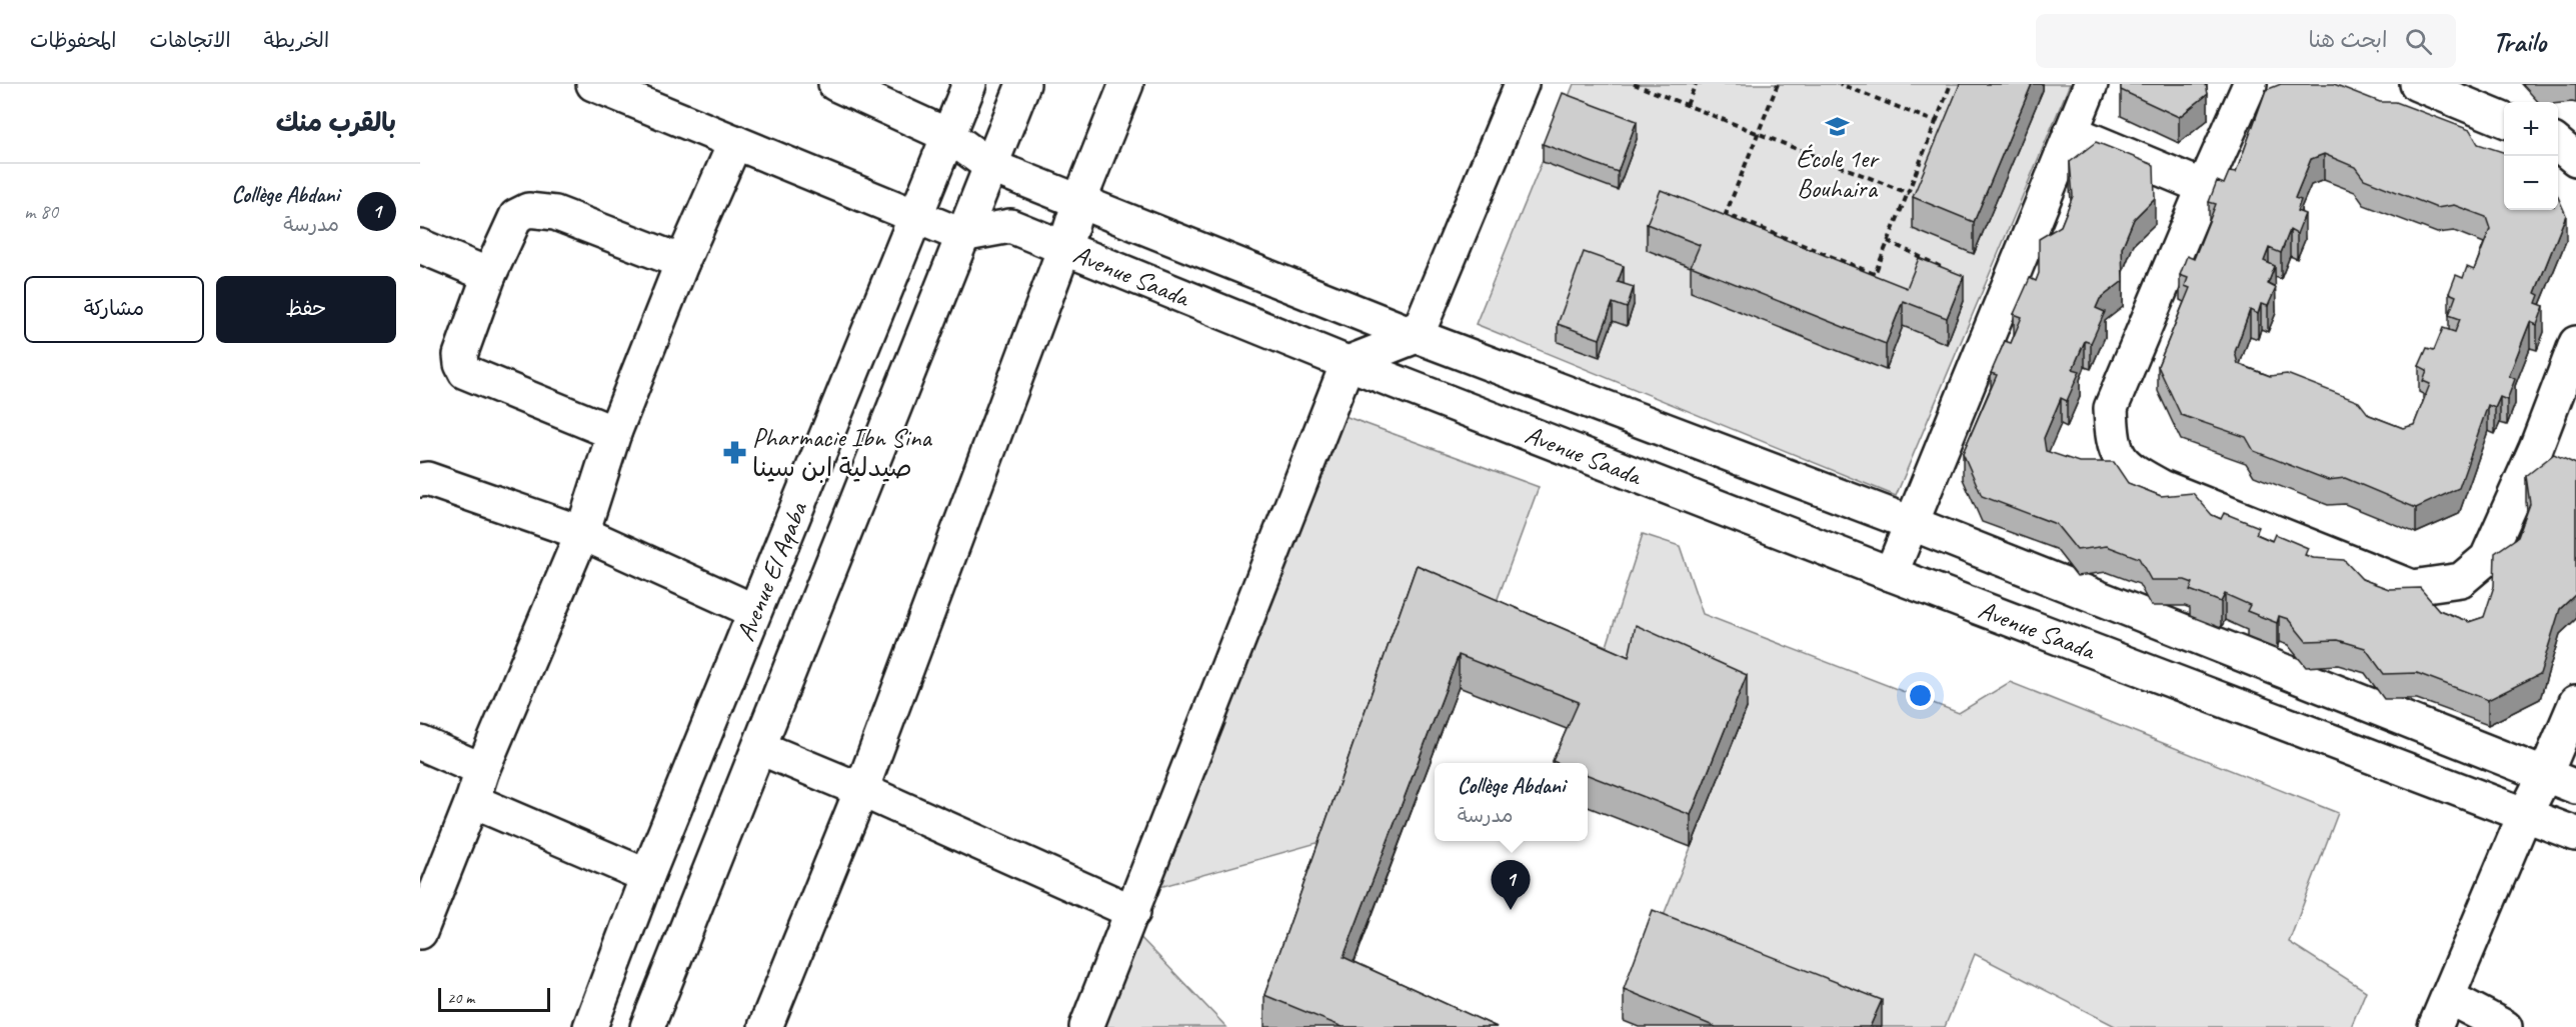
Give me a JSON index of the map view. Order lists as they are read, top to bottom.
{
  "streets": {
    "street": ["Avenue Saada", "Avenue El Aqaba"]
  },
  "crossings": [
    ["Avenue Saada", "Avenue El Aqaba"]
  ],
  "places": {
    "school or university": ["École 1er Bouhaira"],
    "pharmacy": ["Pharmacie Ibn Sina صيدلية ابن سينا"]
  },
  "scale_bar": "20 m",
  "page": {
    "header": "Trailo",
    "search": "ابحث هنا",
    "nav": ["الخريطة", "الاتجاهات", "المحفوظات"],
    "heading": "بالقرب منك",
    "map_buttons": ["+", "−"],
    "list": [
      {
        "mark": "1",
        "name": "Collège Abdani",
        "note": "مدرسة",
        "value": "80 m"
      }
    ],
    "buttons": ["حفظ", "مشاركة"],
    "popup": ["Collège Abdani", "مدرسة"],
    "pins": "1",
    "scale": "20 m"
  }
}
